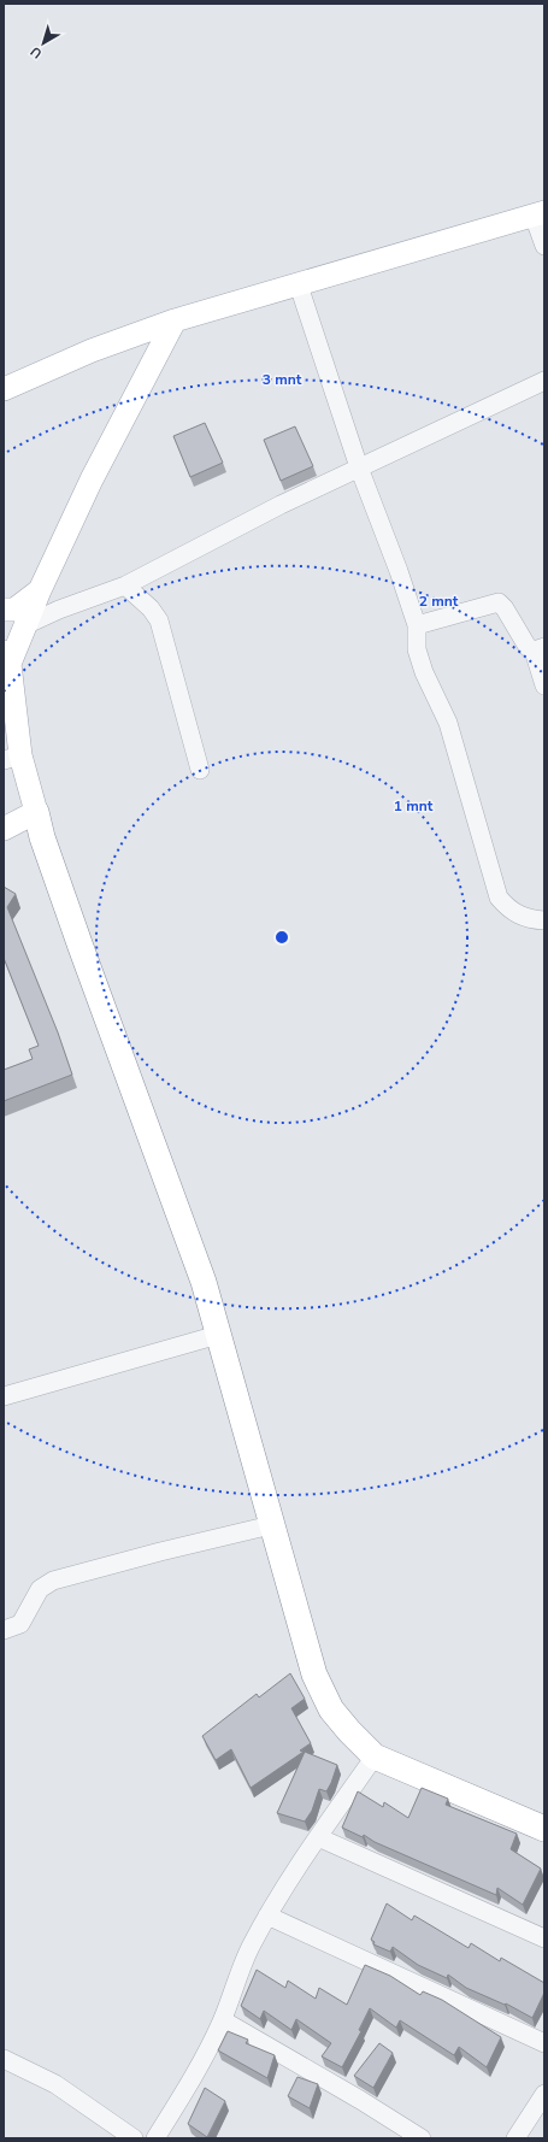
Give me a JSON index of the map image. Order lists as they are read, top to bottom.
{
  "north": "bottom left",
  "rings": ["3 mnt", "2 mnt", "1 mnt"]
}
